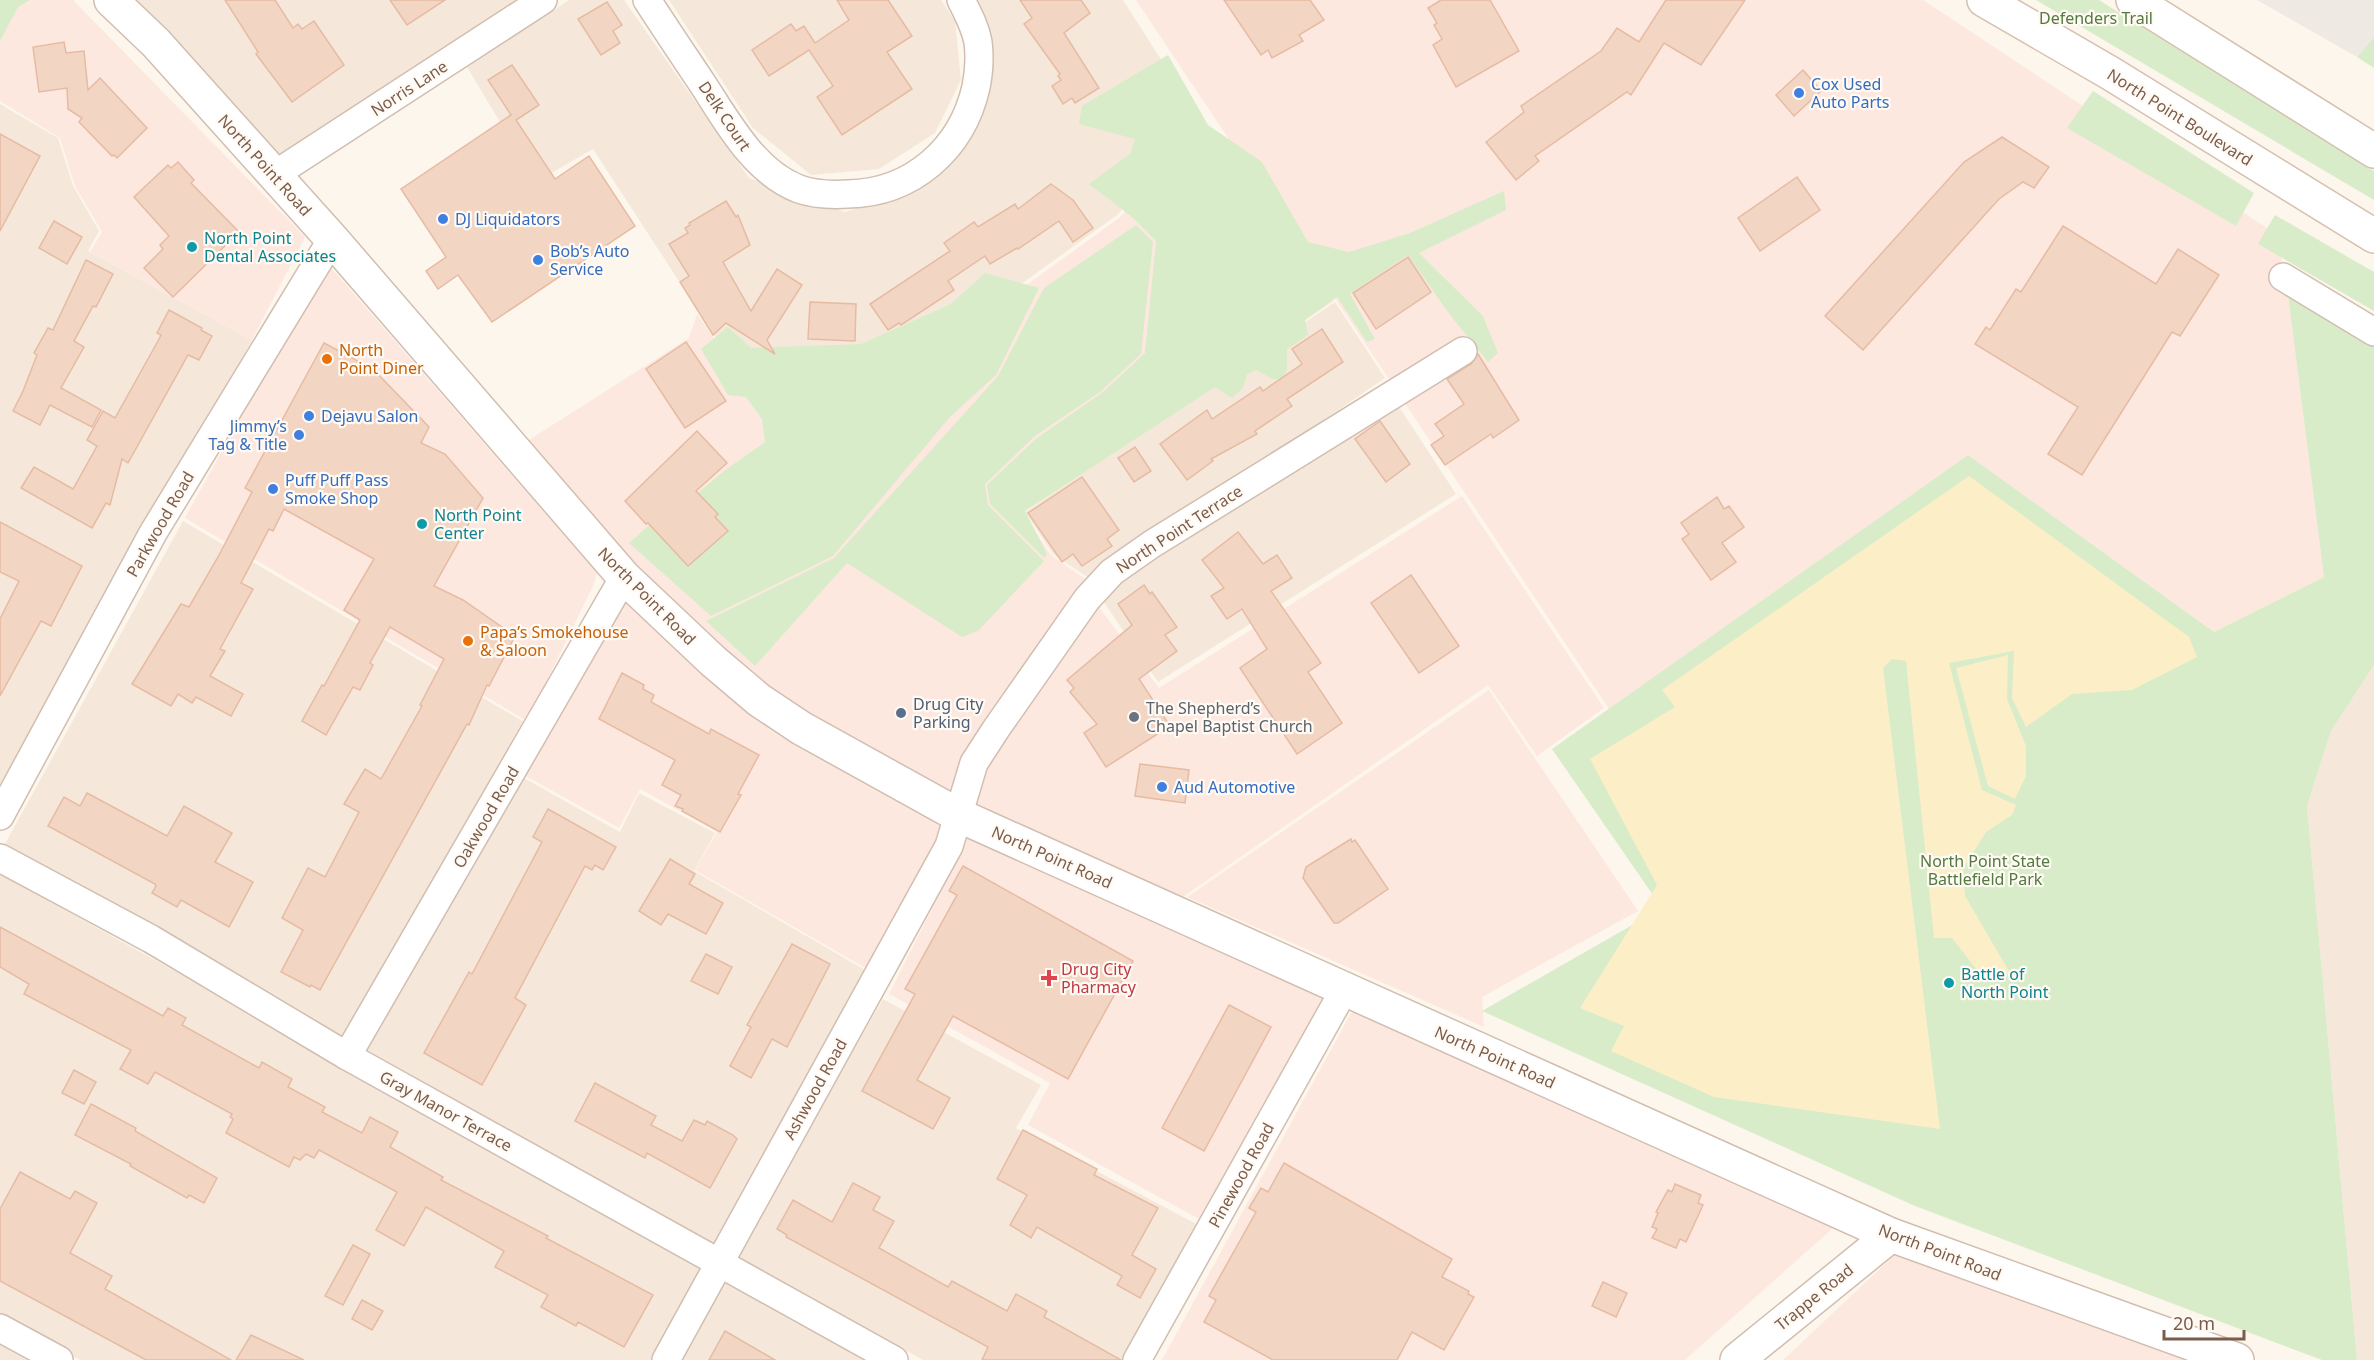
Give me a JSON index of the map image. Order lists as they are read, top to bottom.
{
  "streets": {
    "street": [
      "Norris Lane",
      "Delk Court",
      "North Point Boulevard",
      "North Point Road",
      "Parkwood Road",
      "North Point Terrace",
      "Oakwood Road",
      "Ashwood Road",
      "Gray Manor Terrace",
      "Pinewood Road",
      "Trappe Road"
    ]
  },
  "crossings": [
    ["Norris Lane", "North Point Road"],
    ["North Point Road", "Parkwood Road"],
    ["North Point Road", "North Point Terrace"],
    ["North Point Road", "Oakwood Road"],
    ["North Point Road", "Ashwood Road"],
    ["North Point Road", "Pinewood Road"],
    ["North Point Road", "Trappe Road"],
    ["North Point Terrace", "Ashwood Road"],
    ["Oakwood Road", "Gray Manor Terrace"],
    ["Ashwood Road", "Gray Manor Terrace"]
  ],
  "parks": ["Defenders Trail", "North Point State Battlefield Park"],
  "places": {
    "other": [
      "Cox Used Auto Parts",
      "DJ Liquidators",
      "North Point Dental Associates",
      "Bob’s Auto Service",
      "North Point Diner",
      "Dejavu Salon",
      "Jimmy’s Tag & Title",
      "Puff Puff Pass Smoke Shop",
      "North Point Center",
      "Papa’s Smokehouse & Saloon",
      "Drug City Parking",
      "The Shepherd’s Chapel Baptist Church",
      "Aud Automotive",
      "Battle of North Point"
    ],
    "health": ["Drug City Pharmacy"]
  },
  "scale_bar": "20 m"
}
